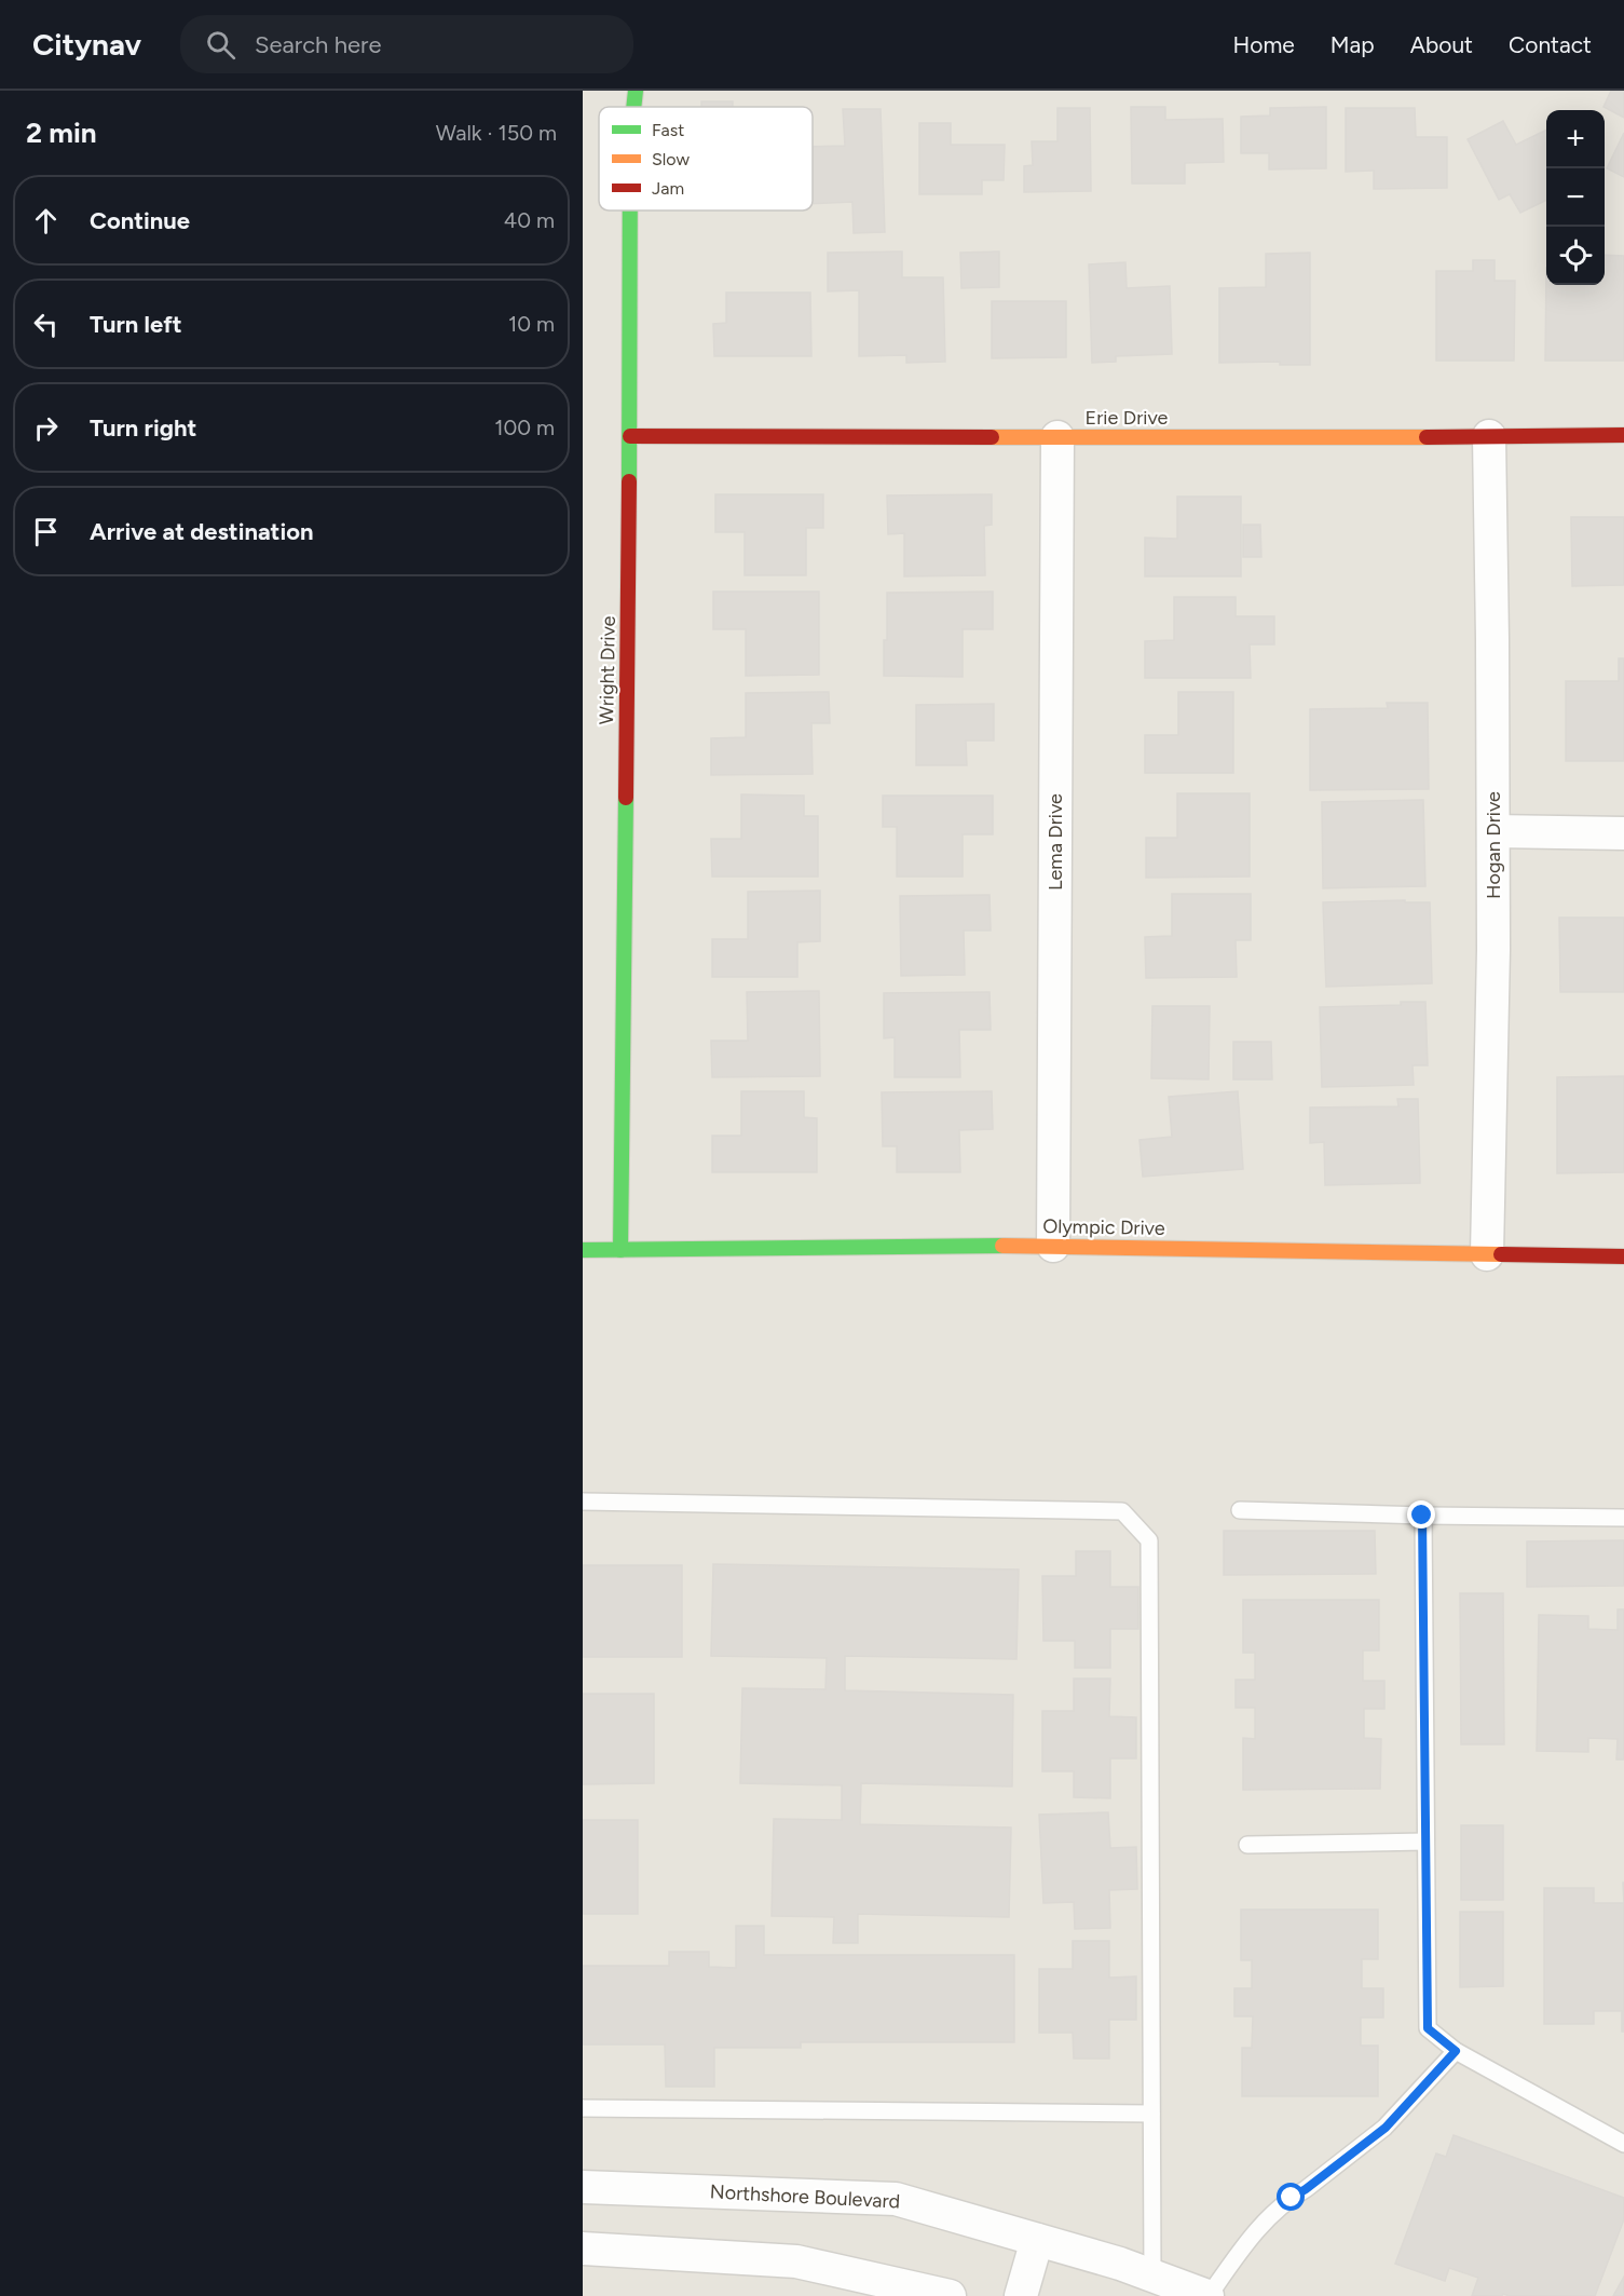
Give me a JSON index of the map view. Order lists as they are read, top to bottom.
{
  "streets": {
    "street": [
      "Erie Drive",
      "Wright Drive",
      "Lema Drive",
      "Hogan Drive",
      "Olympic Drive",
      "Northshore Boulevard"
    ]
  },
  "crossings": [
    ["Erie Drive", "Wright Drive"],
    ["Erie Drive", "Lema Drive"],
    ["Erie Drive", "Hogan Drive"],
    ["Wright Drive", "Olympic Drive"],
    ["Lema Drive", "Olympic Drive"],
    ["Hogan Drive", "Olympic Drive"]
  ],
  "legend": ["Fast", "Slow", "Jam"],
  "page": {
    "header": "Citynav",
    "search": "Search here",
    "nav": [
      "Home",
      "Map",
      "About",
      "Contact"
    ],
    "heading": ["2 min", "Walk · 150 m"],
    "map_buttons": ["+", "−"],
    "list": [
      ["Continue", "40 m"],
      ["Turn left", "10 m"],
      ["Turn right", "100 m"],
      "Arrive at destination"
    ]
  }
}
